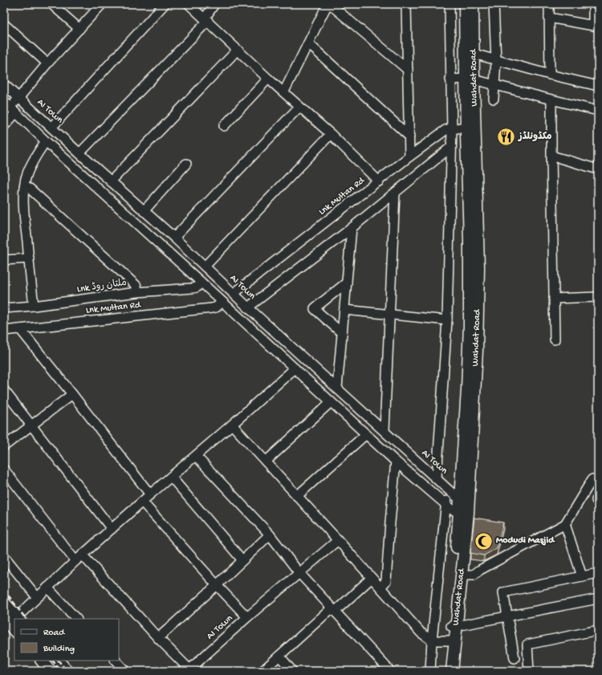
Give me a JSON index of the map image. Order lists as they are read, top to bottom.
{
  "streets": {
    "main road": ["Wahdat Road"],
    "street": ["AI Town", "Lnk Multan Rd", "Lnk ملتان روڈ"]
  },
  "crossings": [
    ["Wahdat Road", "AI Town"],
    ["Wahdat Road", "Lnk Multan Rd"],
    ["AI Town", "Lnk Multan Rd"]
  ],
  "places": {
    "restaurant": ["مکڈونلڈز"],
    "mosque": ["Modudi Masjid"]
  },
  "legend": ["Road", "Building"]
}
